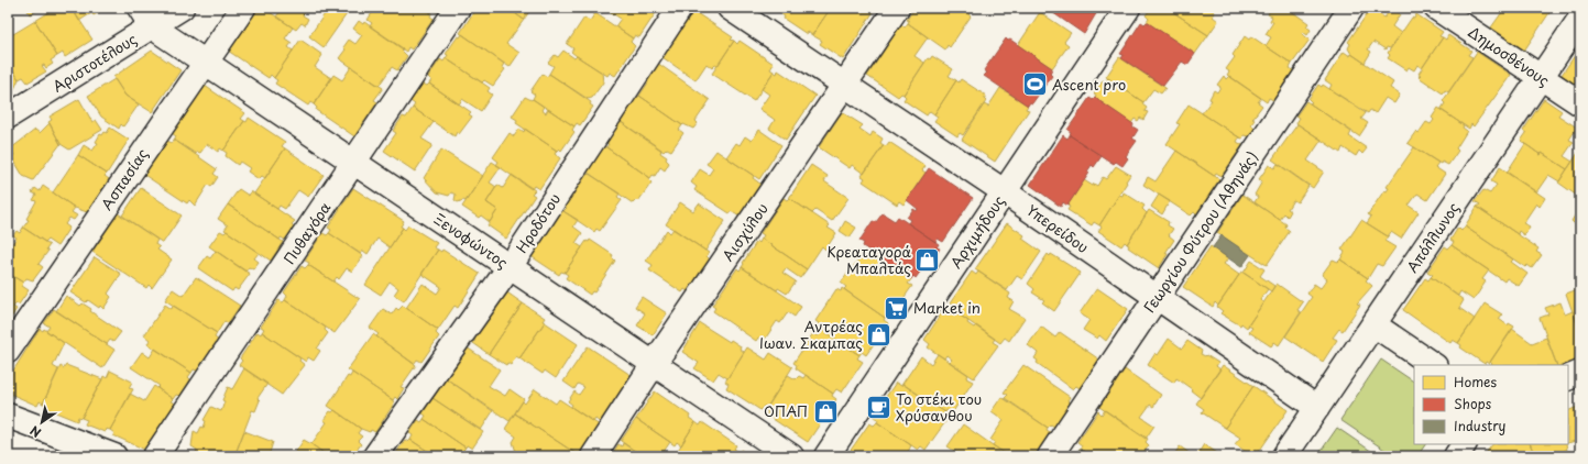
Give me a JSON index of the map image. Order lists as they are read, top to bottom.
{
  "streets": {
    "street": [
      "Δημοσθένους",
      "Αριστοτέλους",
      "Ασπασίας",
      "Ηροδότου",
      "Υπερείδου",
      "Αισχύλου",
      "Αρχιμήδους",
      "Γεωργίου Φύτρου (Αθηνάς)",
      "Πυθαγόρα",
      "Απόλλωνος",
      "Ξενοφώντος"
    ]
  },
  "crossings": [
    ["Δημοσθένους", "Απόλλωνος"],
    ["Αριστοτέλους", "Ξενοφώντος"],
    ["Ασπασίας", "Ξενοφώντος"],
    ["Ηροδότου", "Ξενοφώντος"],
    ["Υπερείδου", "Αισχύλου"],
    ["Υπερείδου", "Αρχιμήδους"],
    ["Υπερείδου", "Γεωργίου Φύτρου (Αθηνάς)"],
    ["Υπερείδου", "Απόλλωνος"],
    ["Αισχύλου", "Ξενοφώντος"],
    ["Πυθαγόρα", "Ξενοφώντος"]
  ],
  "places": {
    "sports": ["Ascent pro"],
    "shop": ["Κρεαταγορά Μπαλτάς", "Αντρέας Ιωαν. Σκαμπας", "ΟΠΑΠ"],
    "supermarket": ["Market in"],
    "cafe": ["Το στέκι του Χρύσανθου"]
  },
  "legend": ["Homes", "Shops", "Industry"],
  "north": "bottom left"
}
